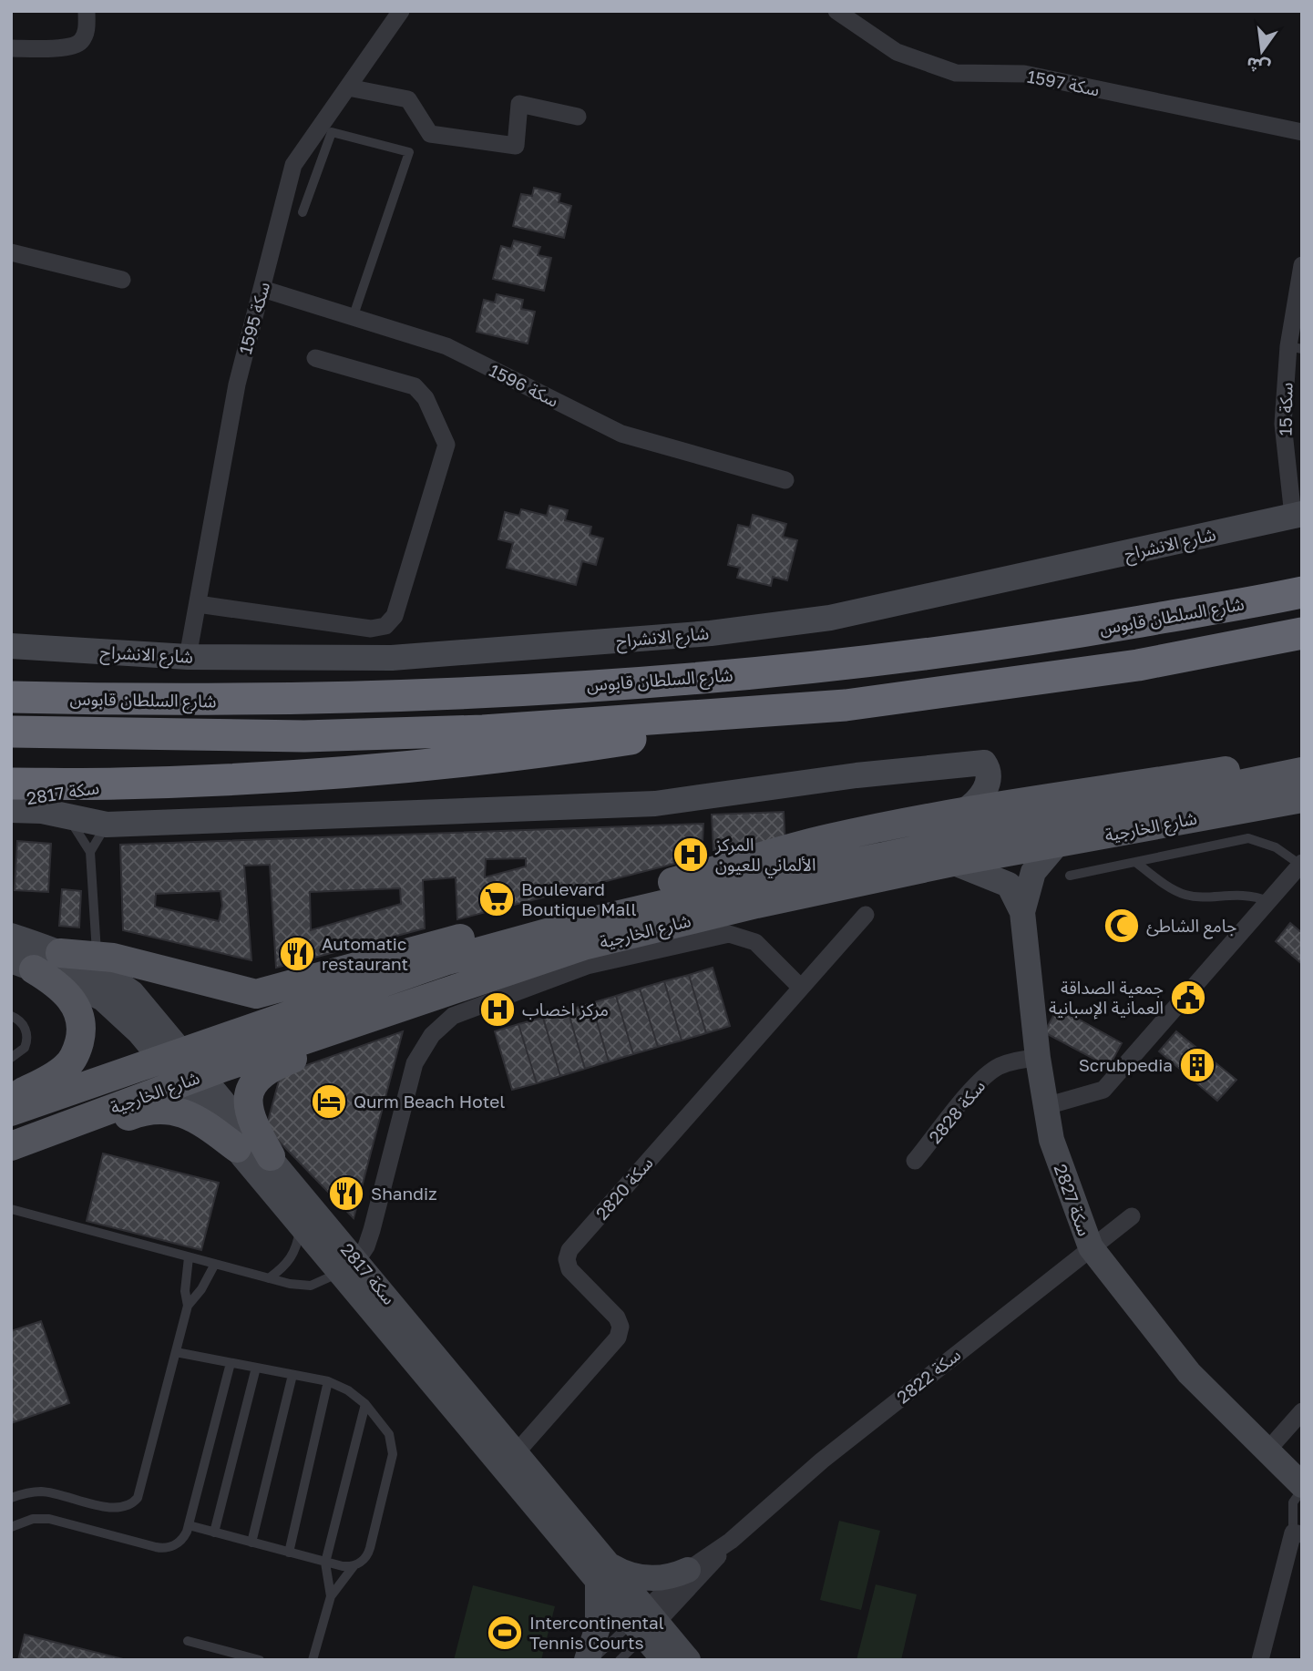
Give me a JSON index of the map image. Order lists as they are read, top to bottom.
{
  "streets": {
    "highway": ["شارع السلطان قابوس"],
    "main road": ["شارع الخارجية"],
    "street": [
      "سكة 1597",
      "سكة 1595",
      "سكة 1596",
      "سكة 15",
      "شارع الانشراح",
      "سكة 2817",
      "سكة 2828",
      "سكة 2820",
      "سكة 2827",
      "سكة 2822"
    ]
  },
  "crossings": [
    ["سكة 1595", "سكة 1596"],
    ["سكة 1595", "شارع الانشراح"],
    ["سكة 15", "شارع الانشراح"],
    ["سكة 2817", "شارع الخارجية"],
    ["سكة 2817", "سكة 2820"],
    ["سكة 2817", "سكة 2822"],
    ["شارع الخارجية", "سكة 2827"],
    ["سكة 2828", "سكة 2827"],
    ["سكة 2827", "سكة 2822"]
  ],
  "places": {
    "hospital": ["المركز الألماني للعيون", "مركز اخصاب"],
    "supermarket": ["Boulevard Boutique Mall"],
    "mosque": ["جامع الشاطئ"],
    "restaurant": ["Automatic restaurant", "Shandiz"],
    "public building": ["جمعية الصداقة العمانية الإسبانية"],
    "building": ["Scrubpedia"],
    "hotel": ["Qurm Beach Hotel"],
    "sports": ["Intercontinental Tennis Courts"]
  },
  "north": "bottom"
}
